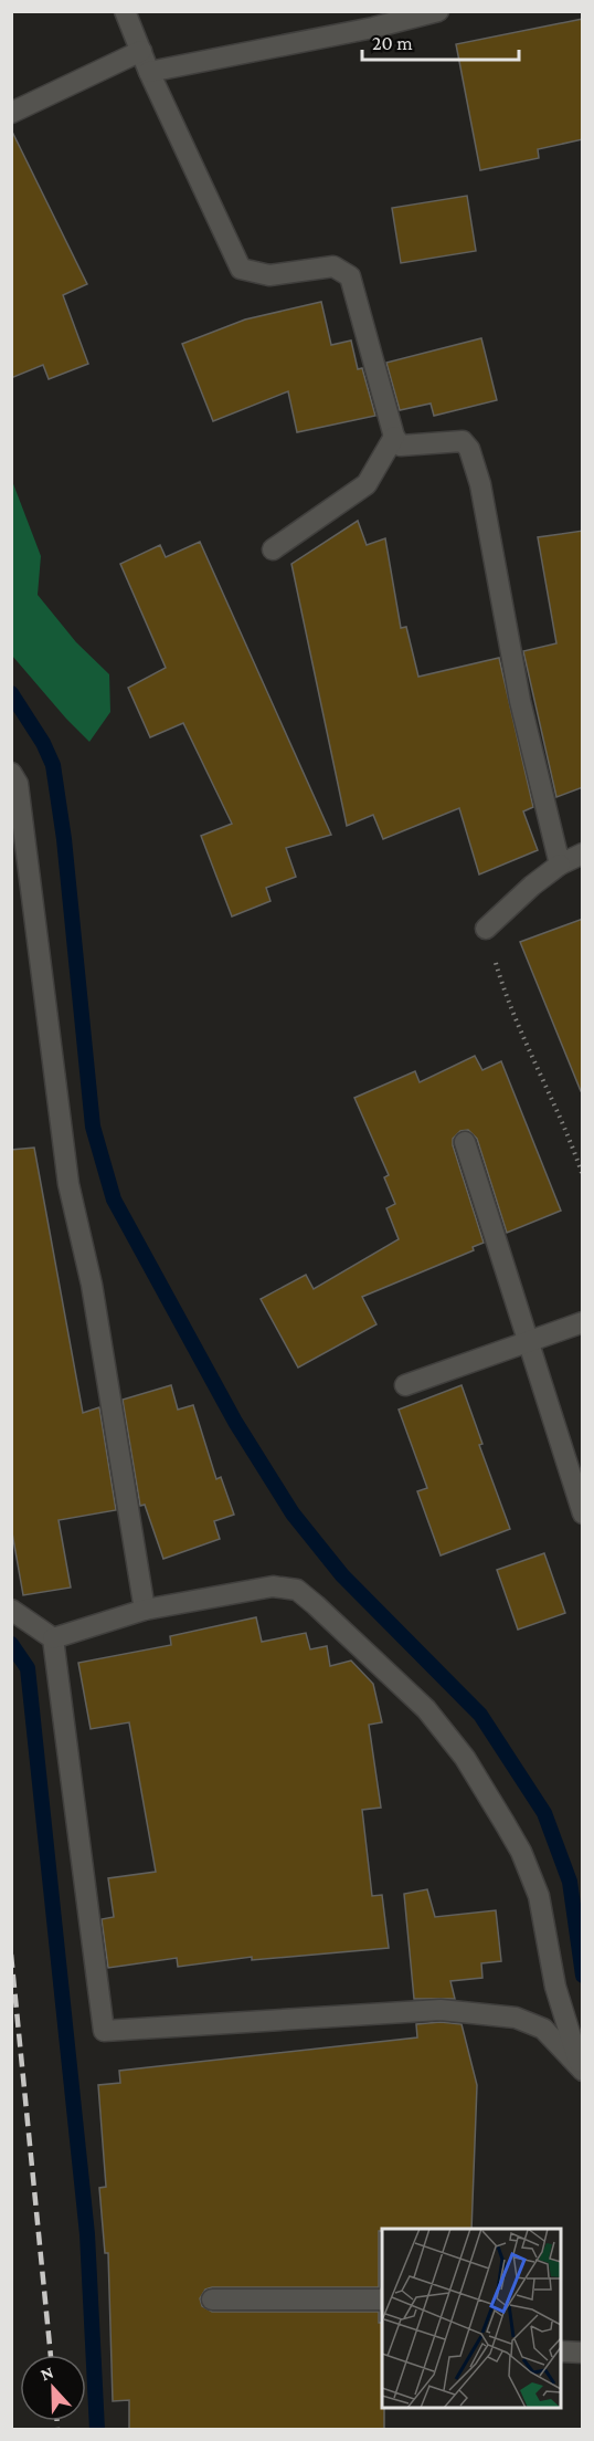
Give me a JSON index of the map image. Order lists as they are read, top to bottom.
{
  "scale_bar": "20 m",
  "north": "top"
}
